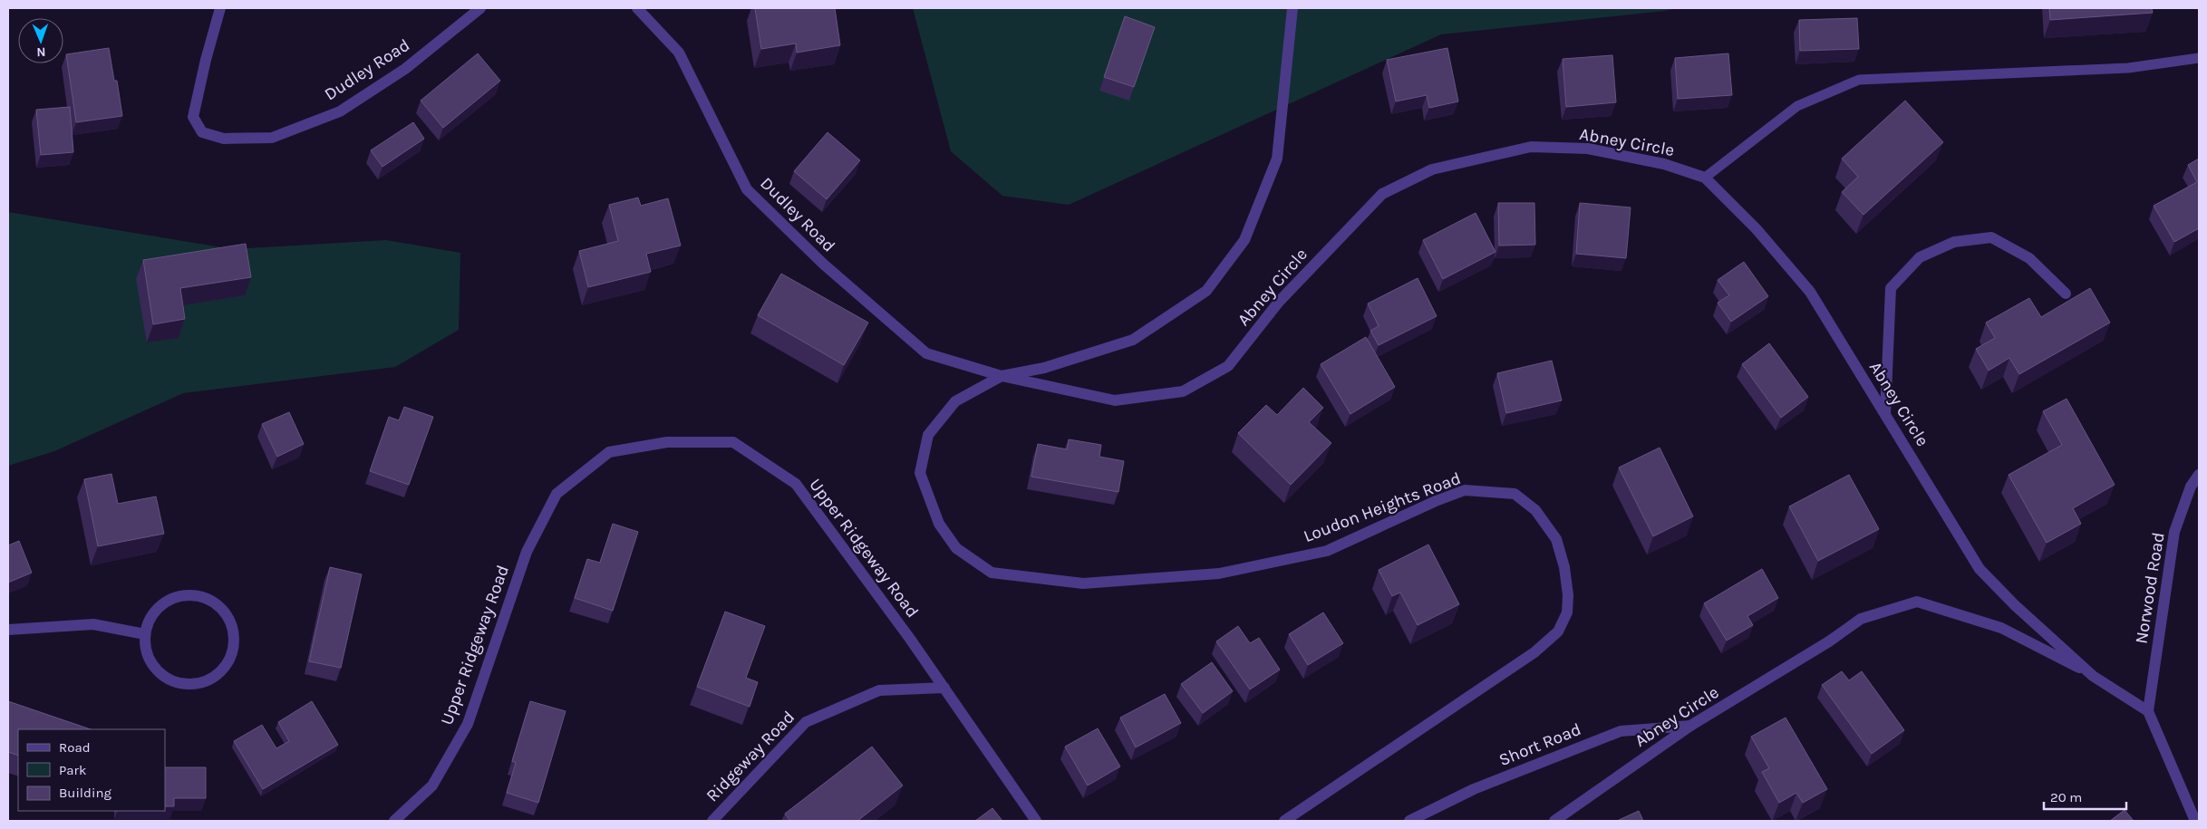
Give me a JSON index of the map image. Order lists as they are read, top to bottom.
{
  "streets": {
    "street": [
      "Dudley Road",
      "Abney Circle",
      "Loudon Heights Road",
      "Upper Ridgeway Road",
      "Norwood Road",
      "Short Road",
      "Ridgeway Road"
    ]
  },
  "crossings": [
    ["Dudley Road", "Abney Circle"],
    ["Dudley Road", "Loudon Heights Road"],
    ["Abney Circle", "Loudon Heights Road"],
    ["Abney Circle", "Norwood Road"],
    ["Abney Circle", "Short Road"],
    ["Upper Ridgeway Road", "Ridgeway Road"]
  ],
  "legend": ["Road", "Park", "Building"],
  "scale_bar": "20 m",
  "north": "bottom"
}
